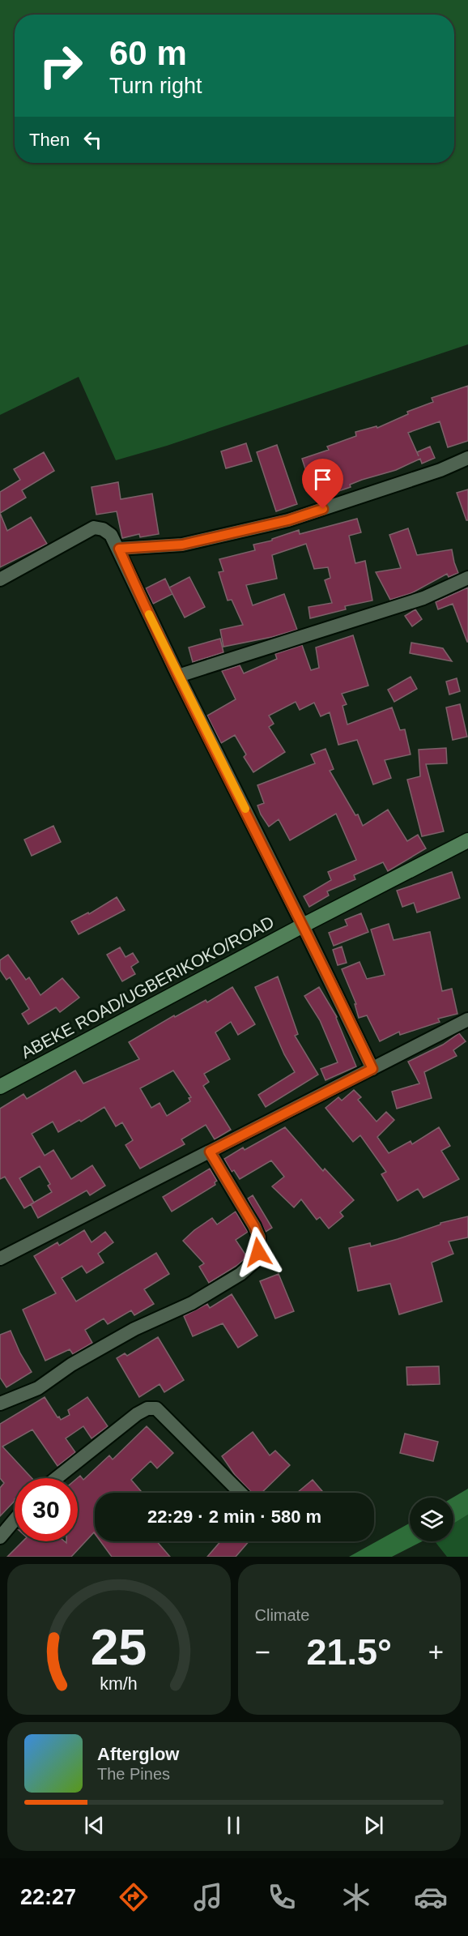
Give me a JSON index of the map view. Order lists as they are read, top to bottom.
{
  "streets": {
    "street": ["ABEKE ROAD/UGBERIKOKO/ROAD"]
  },
  "page": {
    "turn": ["60 m", "Turn right"],
    "then": "Then",
    "limit": "30",
    "trip": "22:29 · 2 min · 580 m",
    "tile": "Climate",
    "heat": ["−", "21.5°", "+"],
    "song": ["Afterglow", "The Pines"],
    "tabs": "22:27",
    "gauge": ["25", "km/h"]
  }
}
